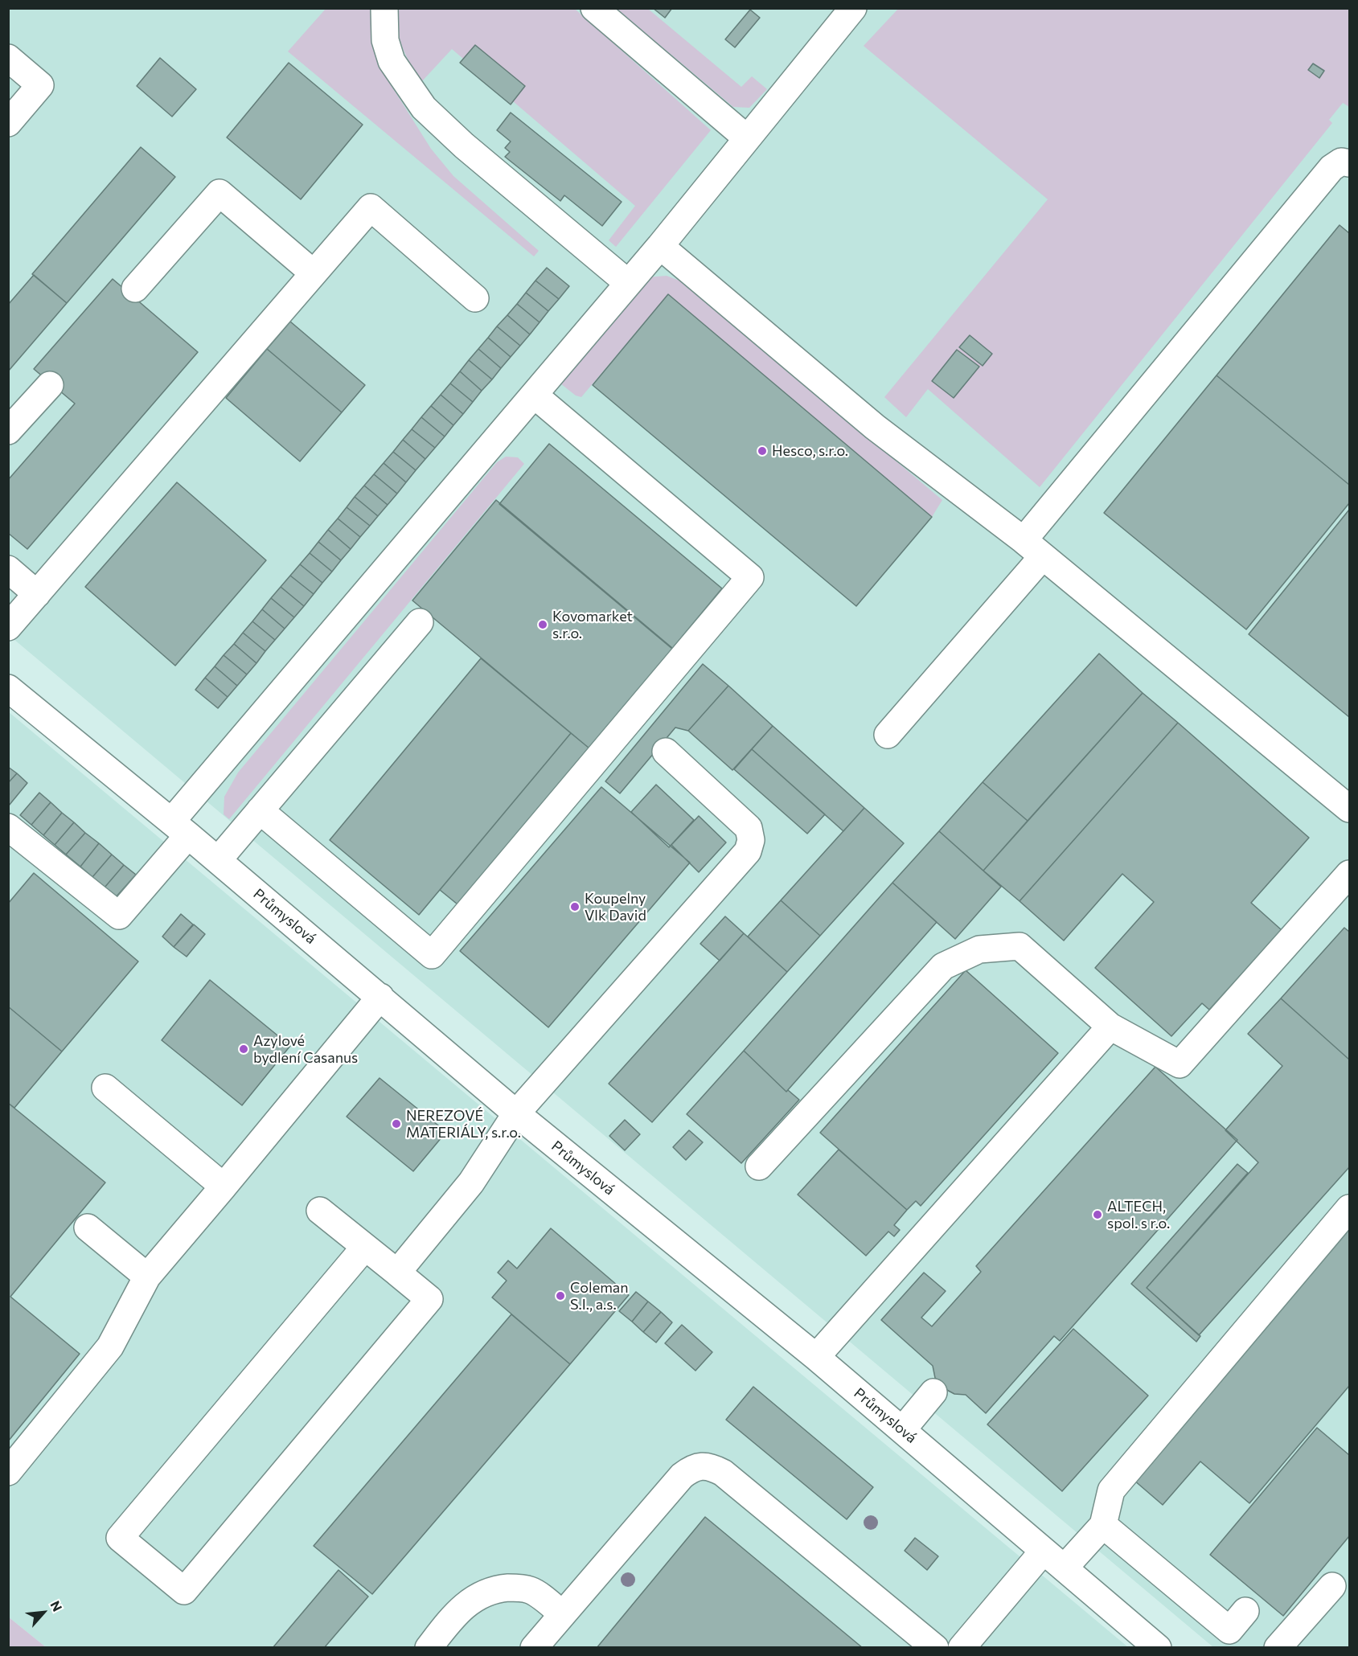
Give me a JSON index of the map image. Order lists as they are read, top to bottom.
{
  "streets": {
    "street": ["Průmyslová"]
  },
  "places": [
    "Hesco, s.r.o.",
    "Kovomarket s.r.o.",
    "Koupelny Vlk David",
    "Azylové bydlení Casanus",
    "NEREZOVÉ MATERIÁLY, s.r.o.",
    "ALTECH, spol. s r.o.",
    "Coleman S.I., a.s."
  ],
  "north": "top right"
}
